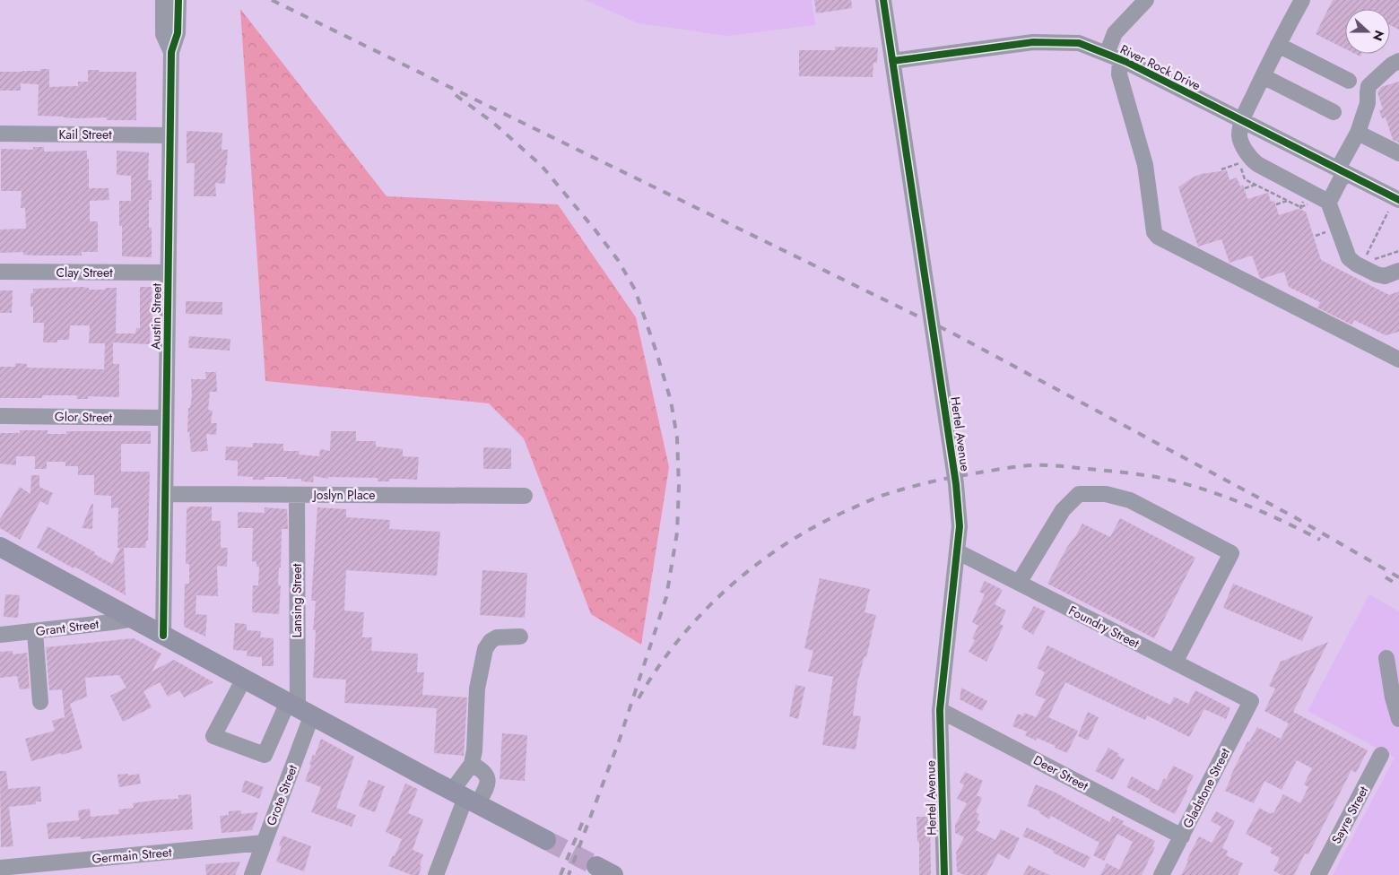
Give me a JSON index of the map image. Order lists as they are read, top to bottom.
{
  "streets": {
    "street": [
      "River Rock Drive",
      "Kail Street",
      "Clay Street",
      "Austin Street",
      "Glor Street",
      "Hertel Avenue",
      "Joslyn Place",
      "Lansing Street",
      "Foundry Street",
      "Grant Street",
      "Deer Street",
      "Gladstone Street",
      "Grote Street",
      "Sayre Street",
      "Germain Street"
    ]
  },
  "crossings": [
    ["River Rock Drive", "Hertel Avenue"],
    ["Kail Street", "Austin Street"],
    ["Clay Street", "Austin Street"],
    ["Austin Street", "Glor Street"],
    ["Austin Street", "Joslyn Place"],
    ["Hertel Avenue", "Foundry Street"],
    ["Hertel Avenue", "Deer Street"],
    ["Joslyn Place", "Lansing Street"],
    ["Lansing Street", "Grote Street"],
    ["Foundry Street", "Gladstone Street"],
    ["Deer Street", "Gladstone Street"],
    ["Grote Street", "Germain Street"]
  ],
  "north": "right"
}
